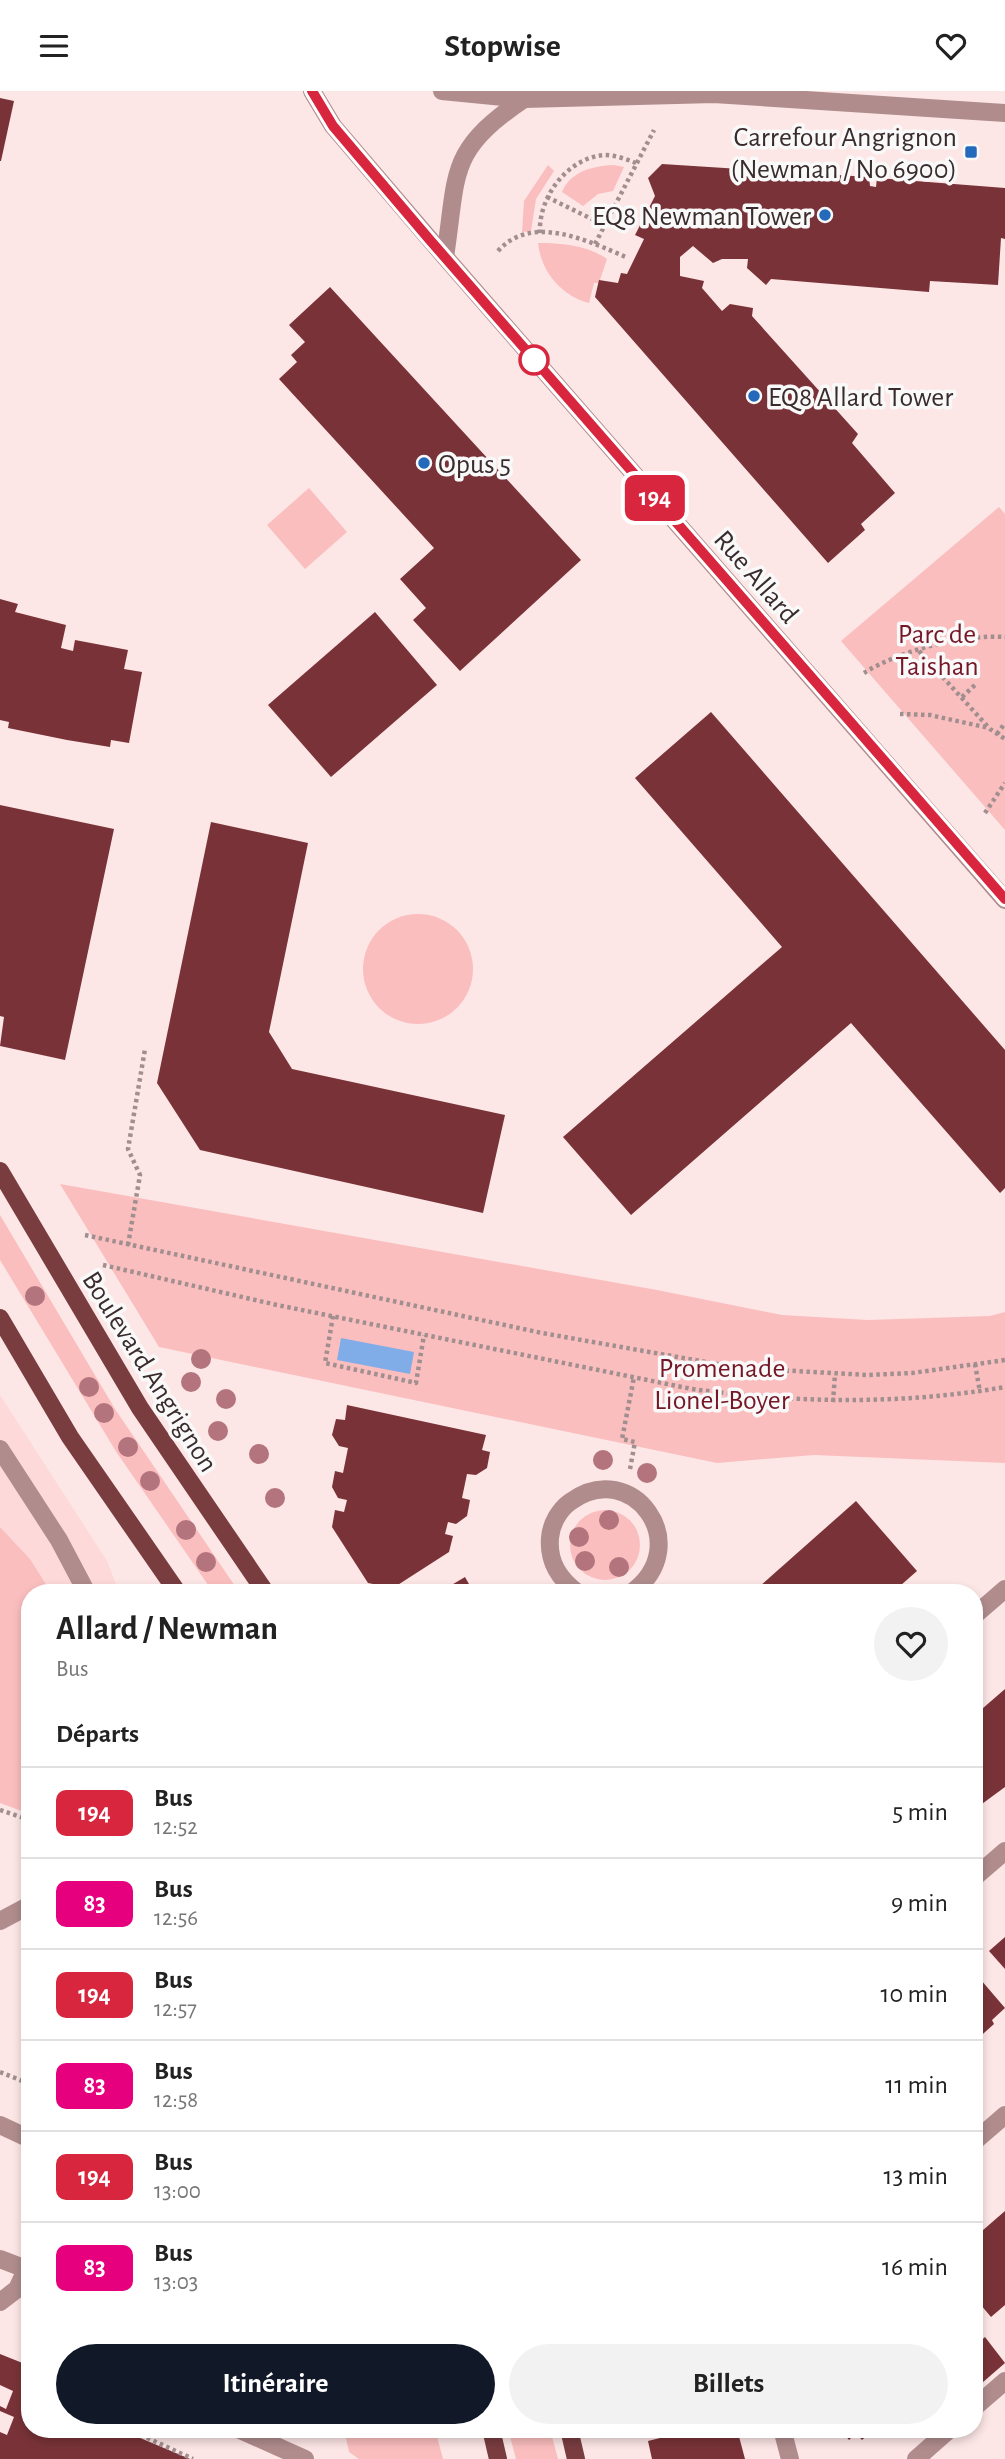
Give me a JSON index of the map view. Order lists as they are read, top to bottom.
{
  "streets": {
    "main road": ["Boulevard Angrignon"],
    "street": ["Rue Allard"]
  },
  "parks": ["Parc de Taishan", "Promenade Lionel-Boyer"],
  "places": {
    "transit": ["Carrefour Angrignon (Newman / No 6900)"],
    "other": ["EQ8 Newman Tower", "EQ8 Allard Tower", "Opus 5"]
  },
  "lines": ["bus line 194"],
  "page": {
    "header": "Stopwise",
    "on_map": "194",
    "heading": [
      ["Allard / Newman", "Bus"],
      "Départs"
    ],
    "list": [
      {
        "mark": "194",
        "name": "Bus",
        "note": "12:52",
        "value": "5 min"
      },
      {
        "mark": "83",
        "name": "Bus",
        "note": "12:56",
        "value": "9 min"
      },
      {
        "mark": "194",
        "name": "Bus",
        "note": "12:57",
        "value": "10 min"
      },
      {
        "mark": "83",
        "name": "Bus",
        "note": "12:58",
        "value": "11 min"
      },
      {
        "mark": "194",
        "name": "Bus",
        "note": "13:00",
        "value": "13 min"
      },
      {
        "mark": "83",
        "name": "Bus",
        "note": "13:03",
        "value": "16 min"
      }
    ],
    "buttons": ["Itinéraire", "Billets"]
  }
}
